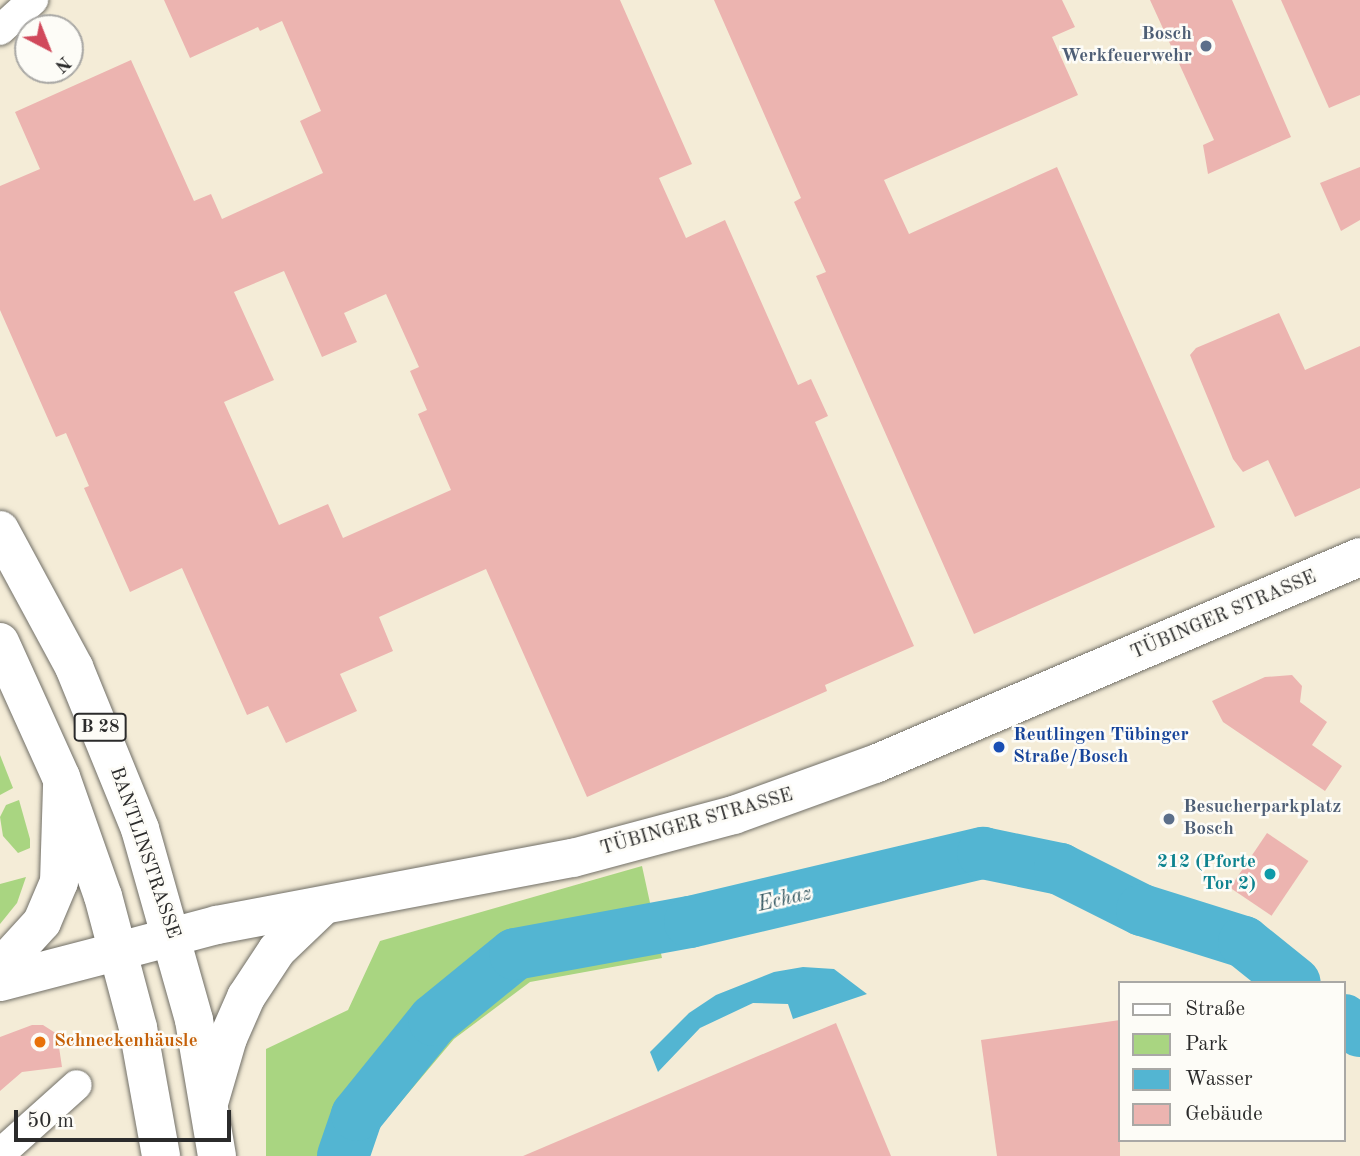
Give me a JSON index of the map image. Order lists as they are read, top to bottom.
{
  "streets": {
    "main road": ["TÜBINGER STRASSE", "B 28", "BANTLINSTRASSE"]
  },
  "crossings": [
    ["TÜBINGER STRASSE", "B 28"],
    ["TÜBINGER STRASSE", "BANTLINSTRASSE"]
  ],
  "water": ["Echaz"],
  "places": [
    "Bosch Werkfeuerwehr",
    "Reutlingen Tübinger Straße/Bosch",
    "Besucherparkplatz Bosch",
    "212 (Pforte Tor 2)",
    "Schneckenhäusle"
  ],
  "legend": [
    "Straße",
    "Park",
    "Wasser",
    "Gebäude"
  ],
  "scale_bar": "50 m",
  "north": "bottom right"
}
